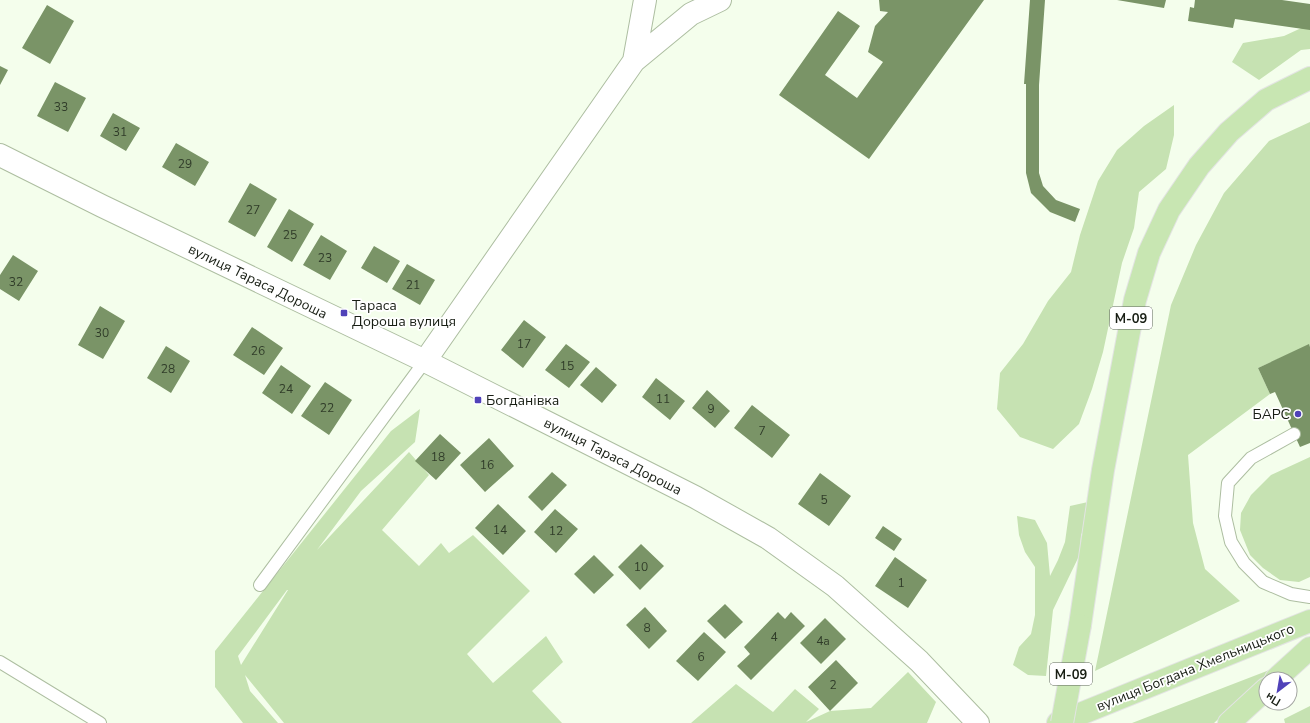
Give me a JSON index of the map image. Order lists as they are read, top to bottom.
{
  "streets": {
    "highway": ["М-09", "вулиця Богдана Хмельницького"],
    "street": ["вулиця Тараса Дороша"]
  },
  "places": {
    "transit": ["Тараса Дороша вулиця", "Богданівка"],
    "other": ["БАРС"]
  },
  "house_numbers": [
    "33",
    "31",
    "29",
    "27",
    "25",
    "23",
    "32",
    "21",
    "30",
    "17",
    "26",
    "15",
    "28",
    "24",
    "11",
    "22",
    "9",
    "7",
    "18",
    "16",
    "5",
    "14",
    "12",
    "10",
    "1",
    "8",
    "4",
    "4а",
    "6",
    "2"
  ],
  "north": "bottom left"
}
